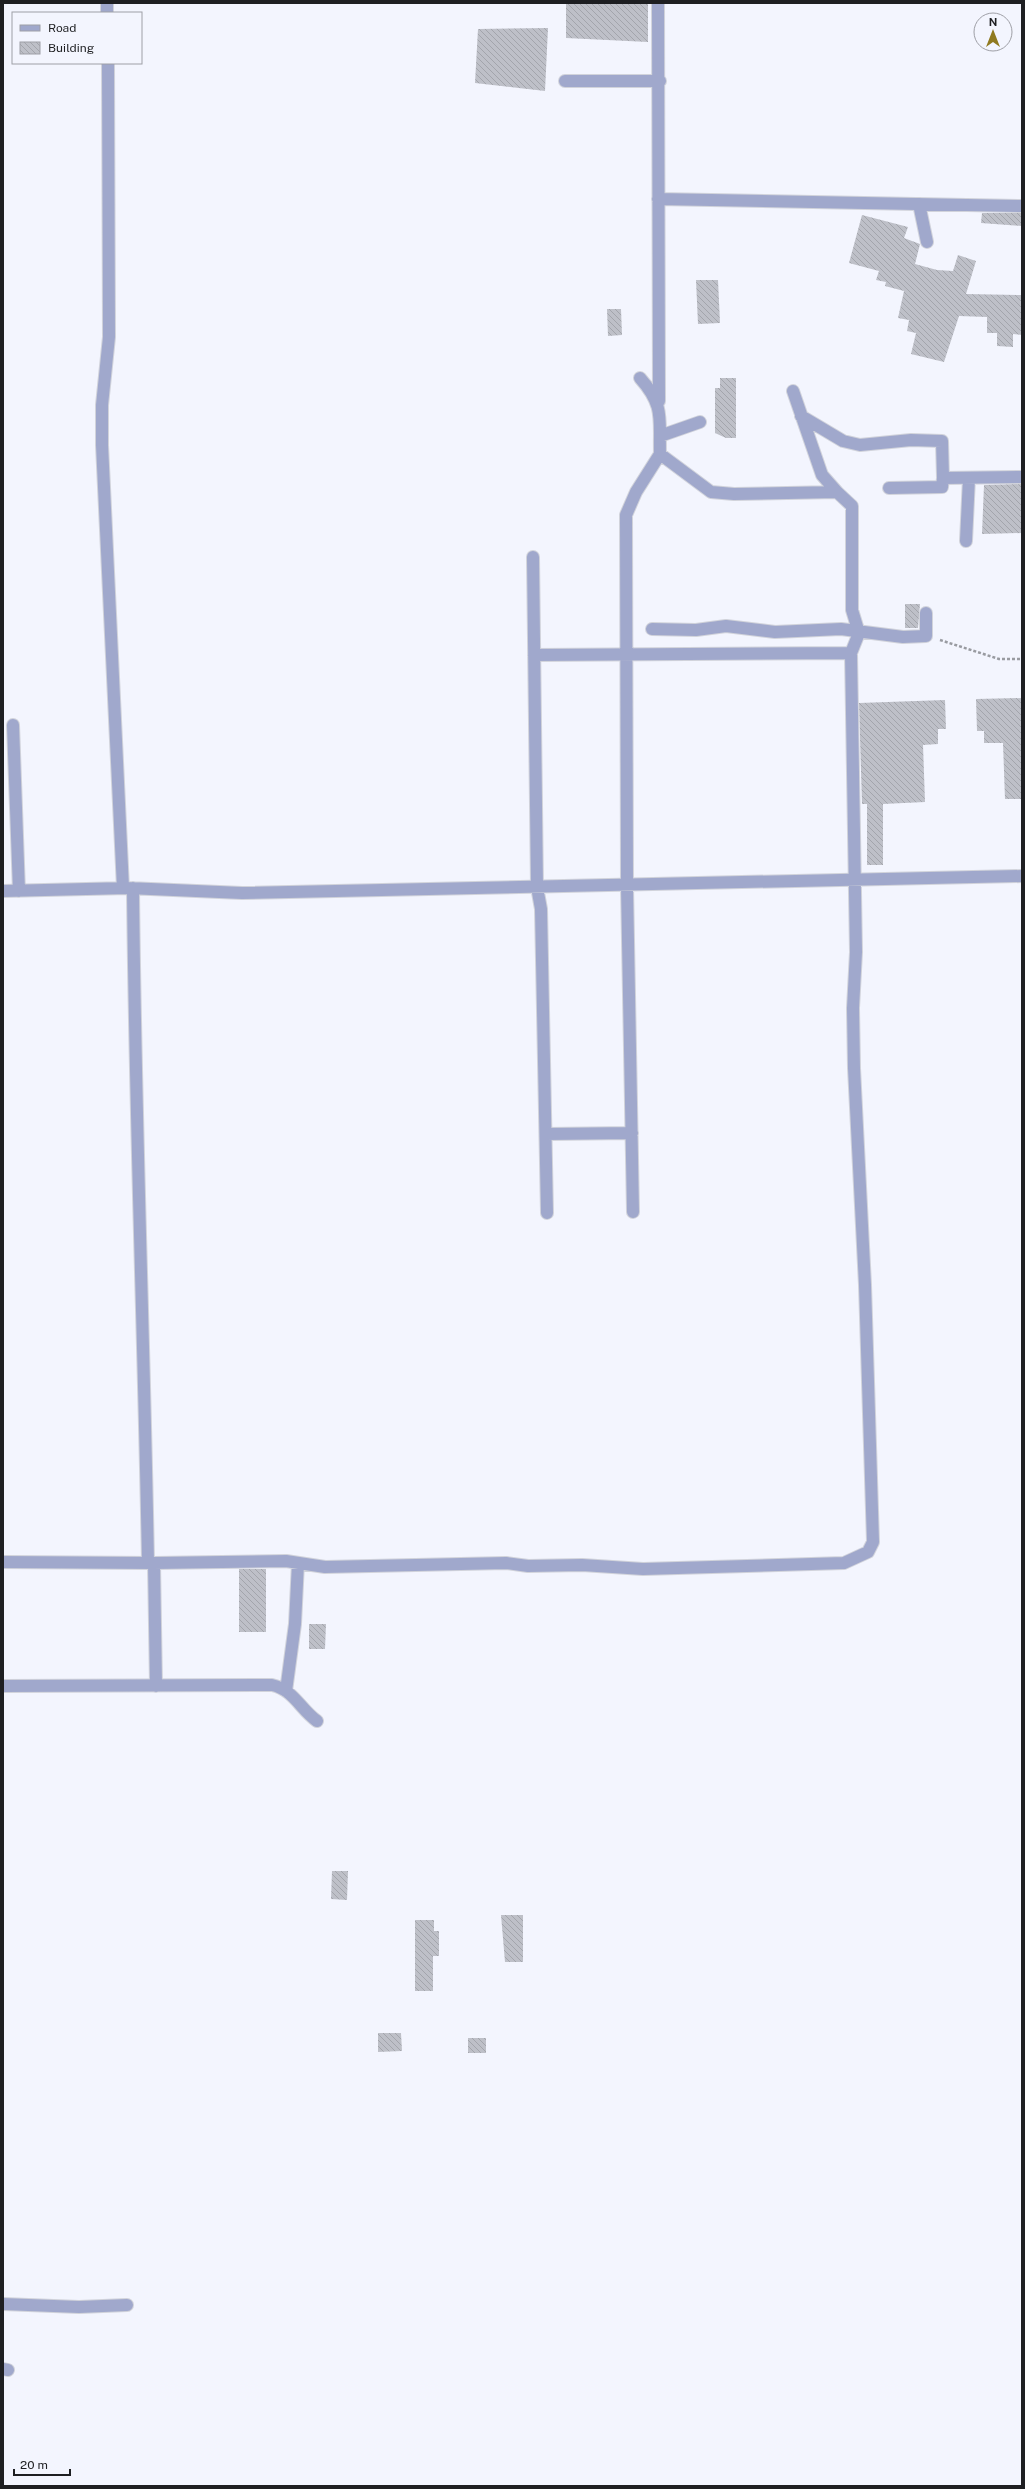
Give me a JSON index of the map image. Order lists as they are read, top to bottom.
{
  "legend": ["Road", "Building"],
  "scale_bar": "20 m",
  "north": "top"
}
